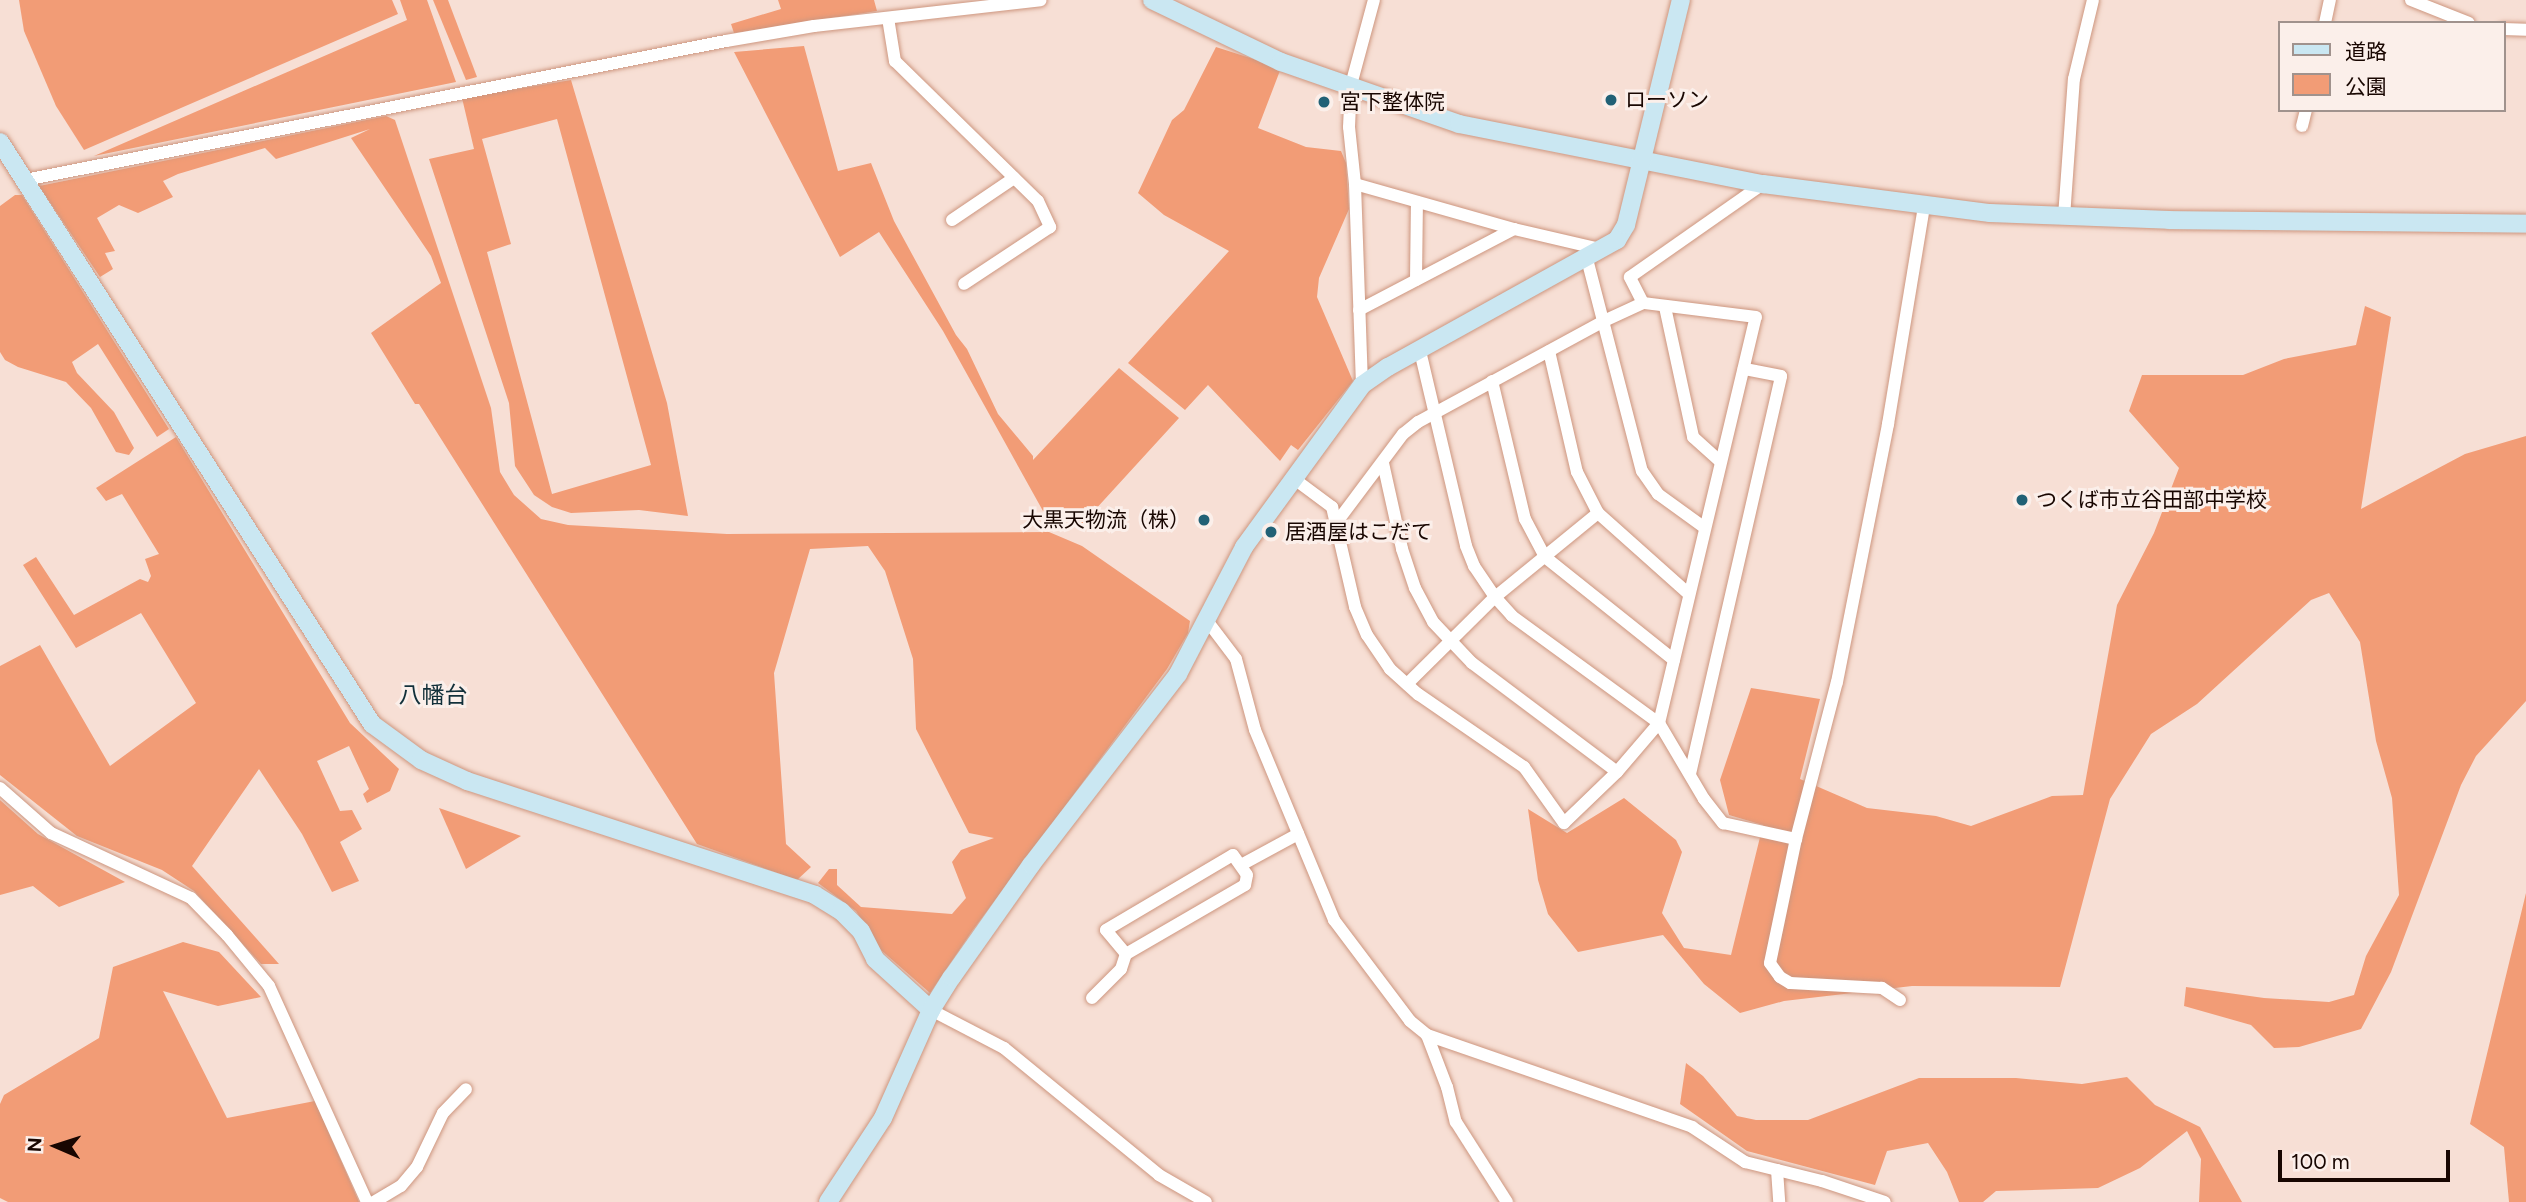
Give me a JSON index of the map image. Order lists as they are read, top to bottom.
{
  "districts": ["八幡台"],
  "places": [
    "ローソン",
    "宮下整体院",
    "つくば市立谷田部中学校",
    "大黒天物流（株）",
    "居酒屋はこだて"
  ],
  "legend": ["道路", "公園"],
  "scale_bar": "100 m",
  "north": "left"
}
